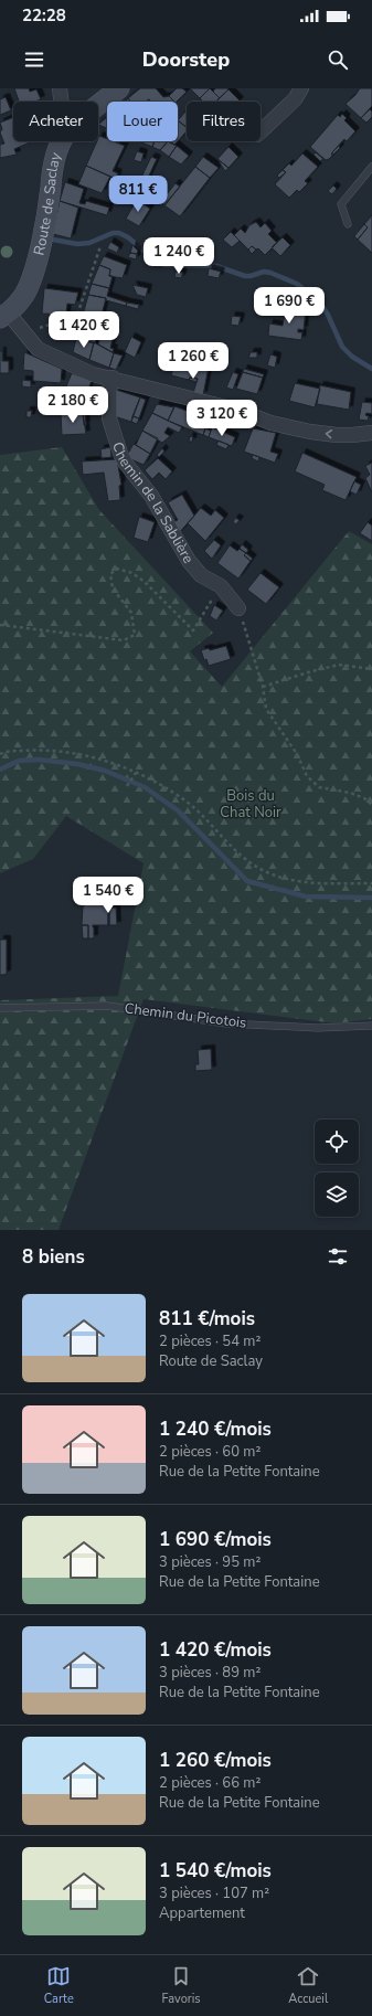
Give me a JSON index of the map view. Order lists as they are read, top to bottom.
{
  "streets": {
    "main road": ["Route de Saclay"],
    "street": ["Chemin de la Sablière"],
    "lane": ["Chemin du Picotois"]
  },
  "parks": ["Bois du Chat Noir"],
  "page": {
    "status": "22:28",
    "header": "Doorstep",
    "chip": ["Acheter", "Louer", "Filtres"],
    "price": [
      "811 €",
      "1 240 €",
      "1 690 €",
      "1 420 €",
      "1 260 €",
      "2 180 €",
      "3 120 €",
      "1 540 €"
    ],
    "heading": "8 biens",
    "list": [
      {
        "name": "811 €/mois",
        "note": "2 pièces · 54 m² · Route de Saclay"
      },
      {
        "name": "1 240 €/mois",
        "note": "2 pièces · 60 m² · Rue de la Petite Fontaine"
      },
      {
        "name": "1 690 €/mois",
        "note": "3 pièces · 95 m² · Rue de la Petite Fontaine"
      },
      {
        "name": "1 420 €/mois",
        "note": "3 pièces · 89 m² · Rue de la Petite Fontaine"
      },
      {
        "name": "1 260 €/mois",
        "note": "2 pièces · 66 m² · Rue de la Petite Fontaine"
      },
      {
        "name": "1 540 €/mois",
        "note": "3 pièces · 107 m² · Appartement"
      }
    ],
    "tabs": ["Carte", "Favoris", "Accueil"]
  }
}
